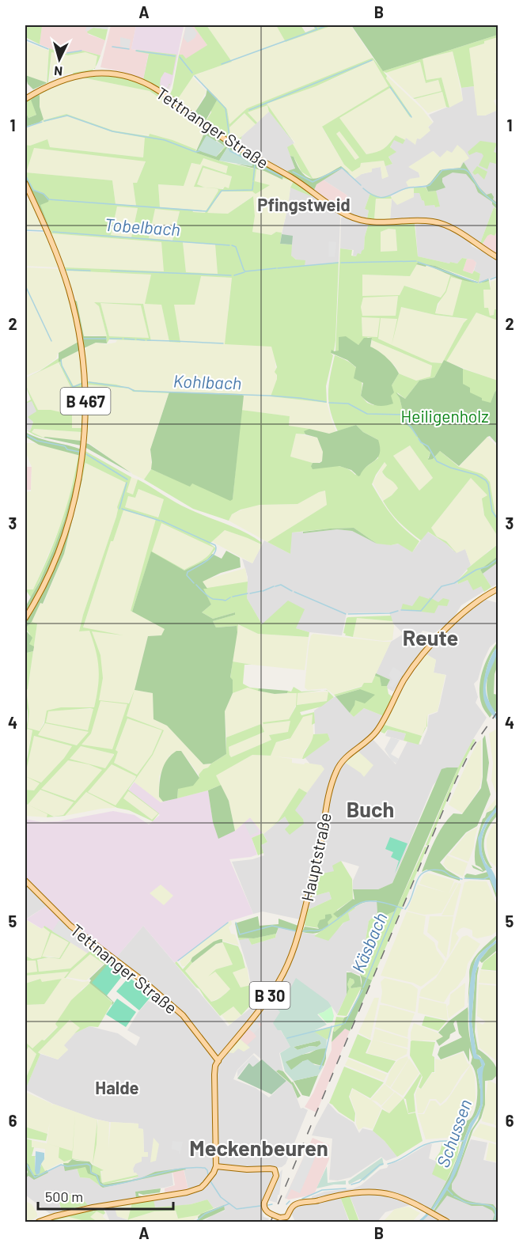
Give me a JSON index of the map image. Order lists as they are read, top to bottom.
{
  "streets": {
    "main road": [
      "Tettnanger Straße",
      "B 467",
      "Hauptstraße",
      "B 30"
    ]
  },
  "crossings": [
    ["Tettnanger Straße", "Hauptstraße"]
  ],
  "districts": [
    "Pfingstweid",
    "Reute",
    "Buch",
    "Halde",
    "Meckenbeuren"
  ],
  "water": [
    "Tobelbach",
    "Kohlbach",
    "Käsbach",
    "Schussen"
  ],
  "parks": ["Heiligenholz"],
  "scale_bar": "500 m",
  "north": "bottom",
  "grid": {
    "columns": ["A", "B"],
    "rows": [
      "1",
      "2",
      "3",
      "4",
      "5",
      "6"
    ]
  }
}
